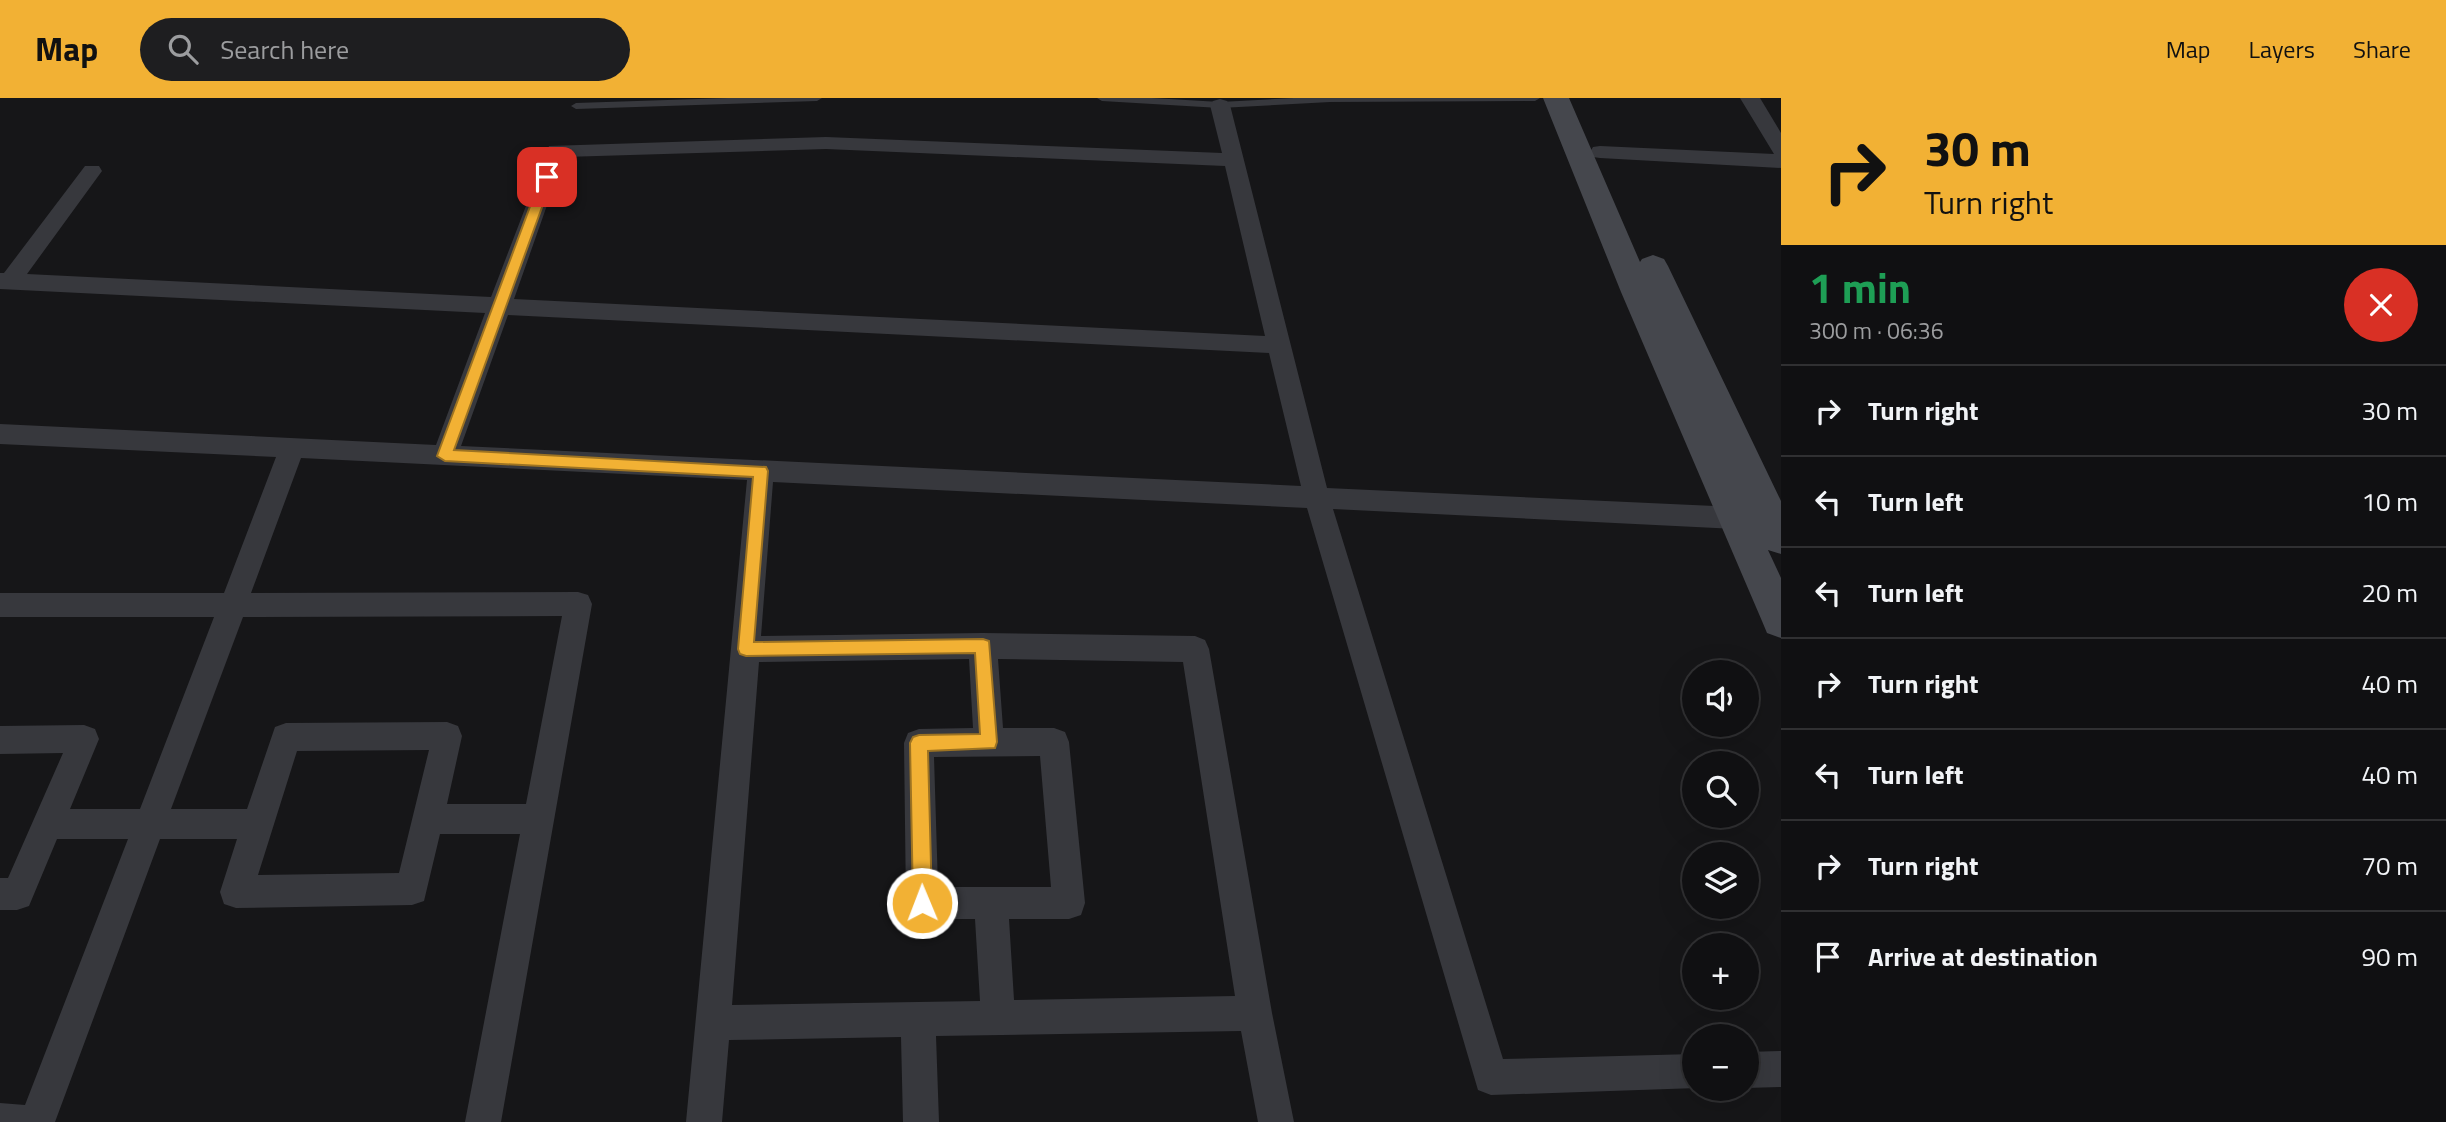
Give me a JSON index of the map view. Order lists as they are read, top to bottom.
{
  "page": {
    "header": "Map",
    "search": "Search here",
    "nav": ["Map", "Layers", "Share"],
    "turn": ["30 m", "Turn right"],
    "heading": ["1 min", "300 m · 06:36"],
    "list": [
      {
        "name": "Turn right",
        "value": "30 m"
      },
      {
        "name": "Turn left",
        "value": "10 m"
      },
      {
        "name": "Turn left",
        "value": "20 m"
      },
      {
        "name": "Turn right",
        "value": "40 m"
      },
      {
        "name": "Turn left",
        "value": "40 m"
      },
      {
        "name": "Turn right",
        "value": "70 m"
      },
      {
        "name": "Arrive at destination",
        "value": "90 m"
      }
    ],
    "map_buttons": ["+", "−"]
  }
}
